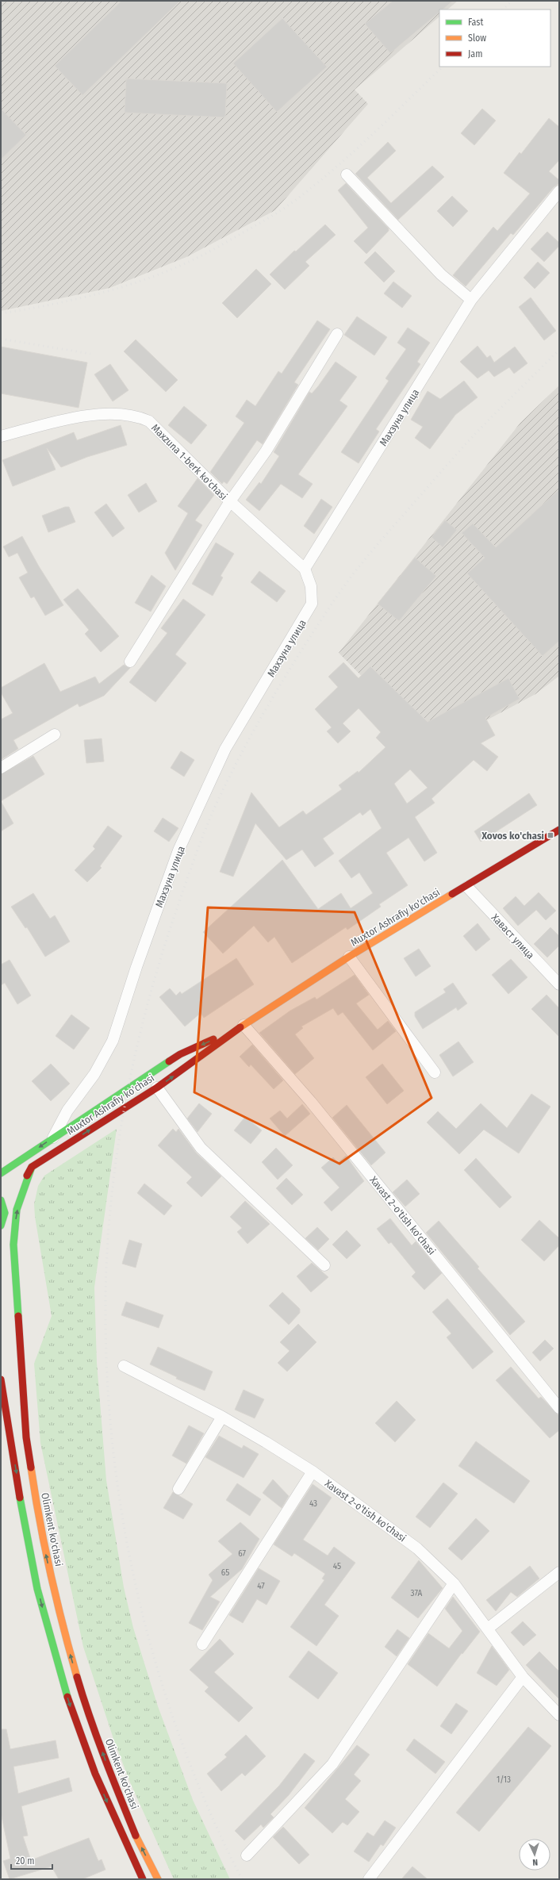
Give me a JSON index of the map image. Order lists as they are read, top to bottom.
{
  "streets": {
    "main road": ["Muxtor Ashrafiy ko'chasi", "Olimkent ko'chasi"],
    "street": [
      "Махзуна улица",
      "Maxzuna 1-berk ko'chasi",
      "Хаваст улица",
      "Xavast 2-o'tish ko'chasi"
    ]
  },
  "crossings": [
    ["Махзуна улица", "Maxzuna 1-berk ko'chasi"],
    ["Махзуна улица", "Muxtor Ashrafiy ko'chasi"],
    ["Muxtor Ashrafiy ko'chasi", "Хаваст улица"],
    ["Muxtor Ashrafiy ko'chasi", "Xavast 2-o'tish ko'chasi"],
    ["Muxtor Ashrafiy ko'chasi", "Olimkent ko'chasi"]
  ],
  "places": {
    "transit": ["Xovos ko'chasi"]
  },
  "house_numbers": [
    "43",
    "67",
    "45",
    "65",
    "47",
    "37А",
    "1/13"
  ],
  "legend": ["Fast", "Slow", "Jam"],
  "scale_bar": "20 m",
  "north": "bottom"
}
